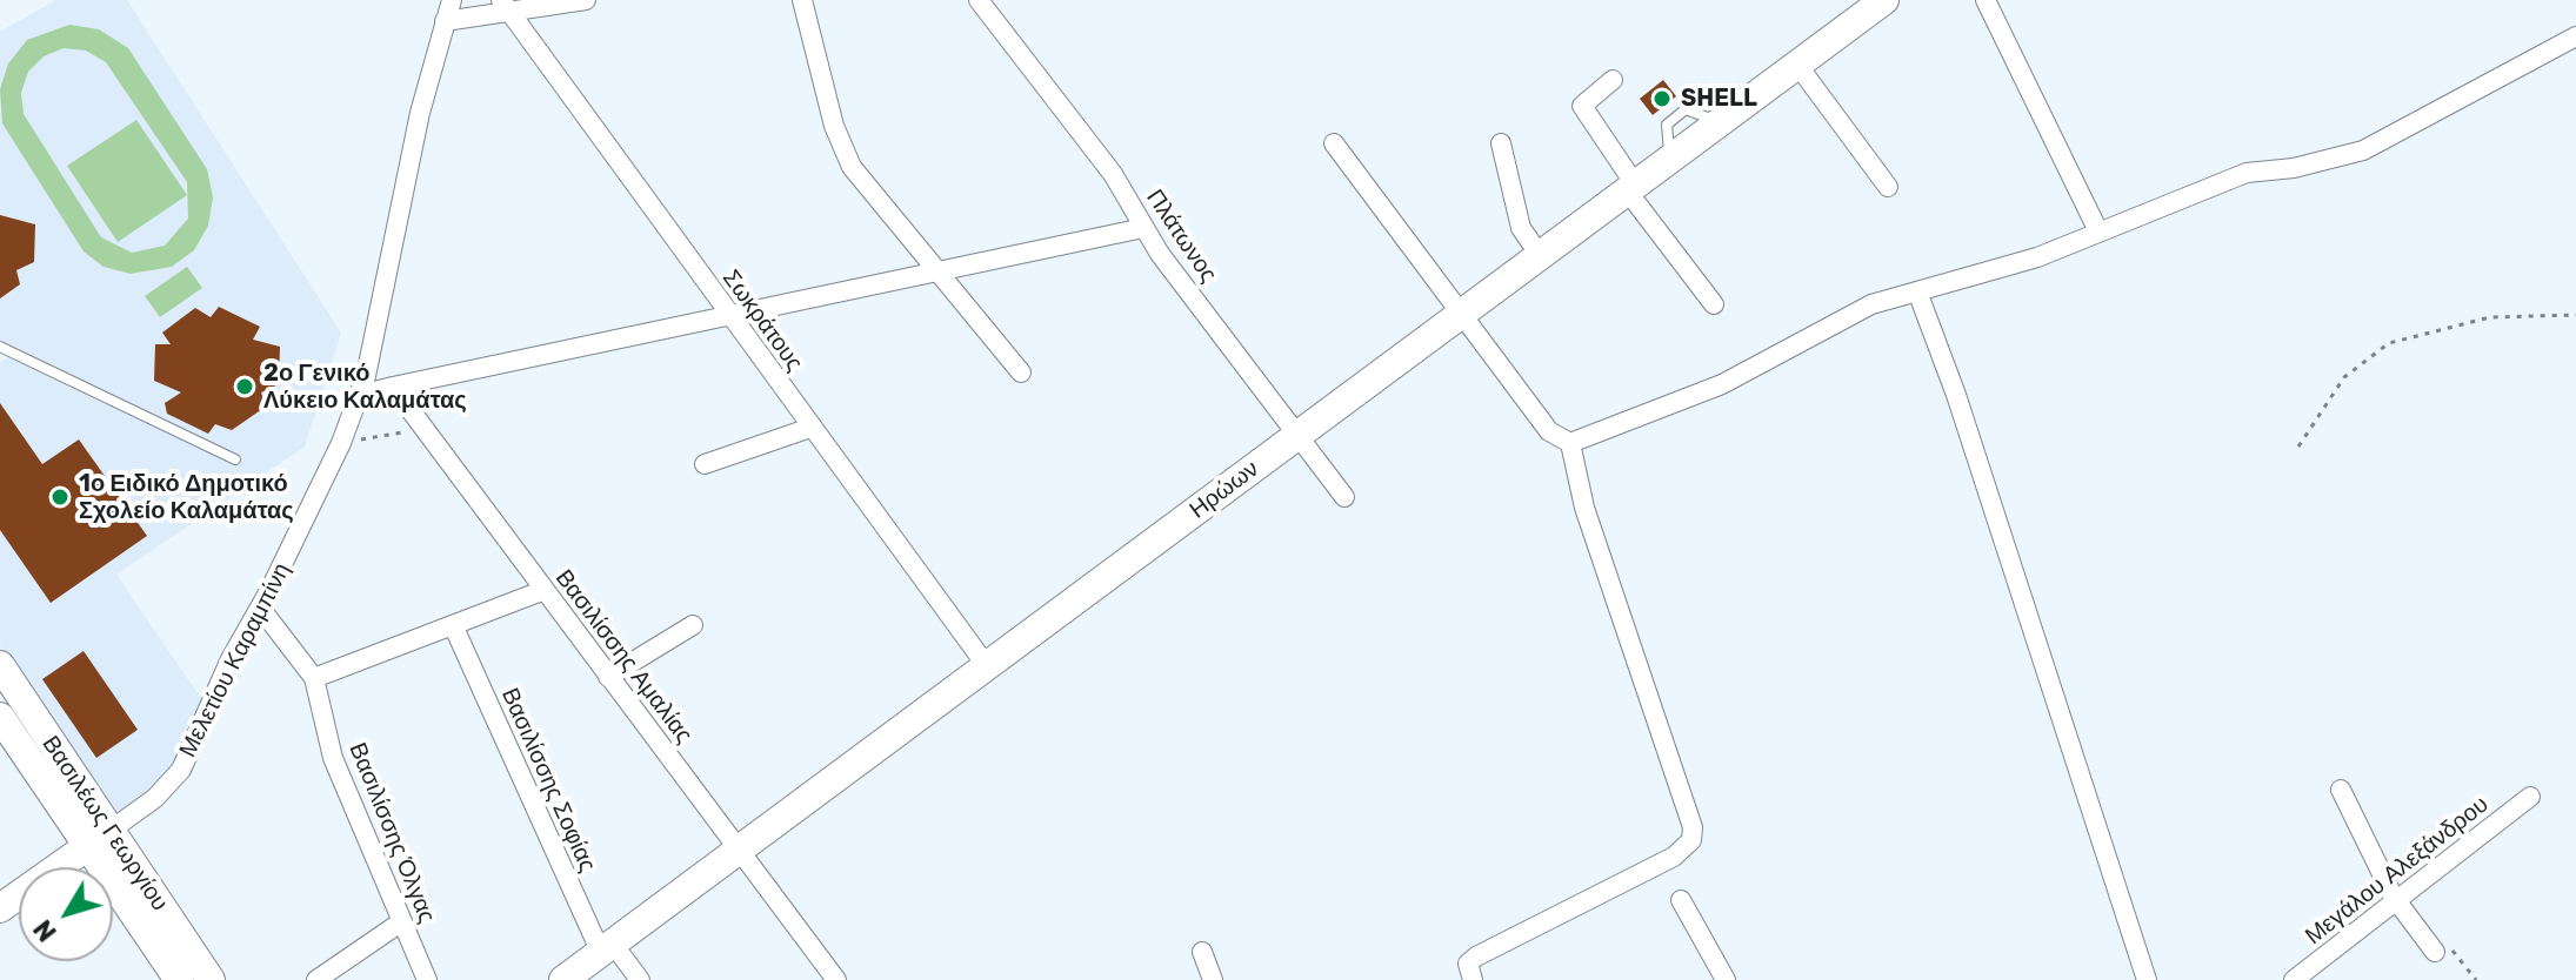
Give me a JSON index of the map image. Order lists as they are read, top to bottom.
{
  "streets": {
    "street": [
      "Πλάτωνος",
      "Σωκράτους",
      "Ηρώων",
      "Βασιλίσσης Αμαλίας",
      "Μελετίου Καραμπίνη",
      "Βασιλίσσης Σοφίας",
      "Βασιλέως Γεωργίου",
      "Βασιλίσσης Όλγας",
      "Μεγάλου Αλεξάνδρου"
    ]
  },
  "crossings": [
    ["Πλάτωνος", "Ηρώων"],
    ["Σωκράτους", "Ηρώων"],
    ["Ηρώων", "Βασιλίσσης Αμαλίας"],
    ["Ηρώων", "Βασιλίσσης Σοφίας"],
    ["Μελετίου Καραμπίνη", "Βασιλέως Γεωργίου"],
    ["Μελετίου Καραμπίνη", "Βασιλίσσης Όλγας"]
  ],
  "places": ["SHELL", "2ο Γενικό Λύκειο Καλαμάτας", "1ο Ειδικό Δημοτικό Σχολείο Καλαμάτας"],
  "north": "bottom left"
}
